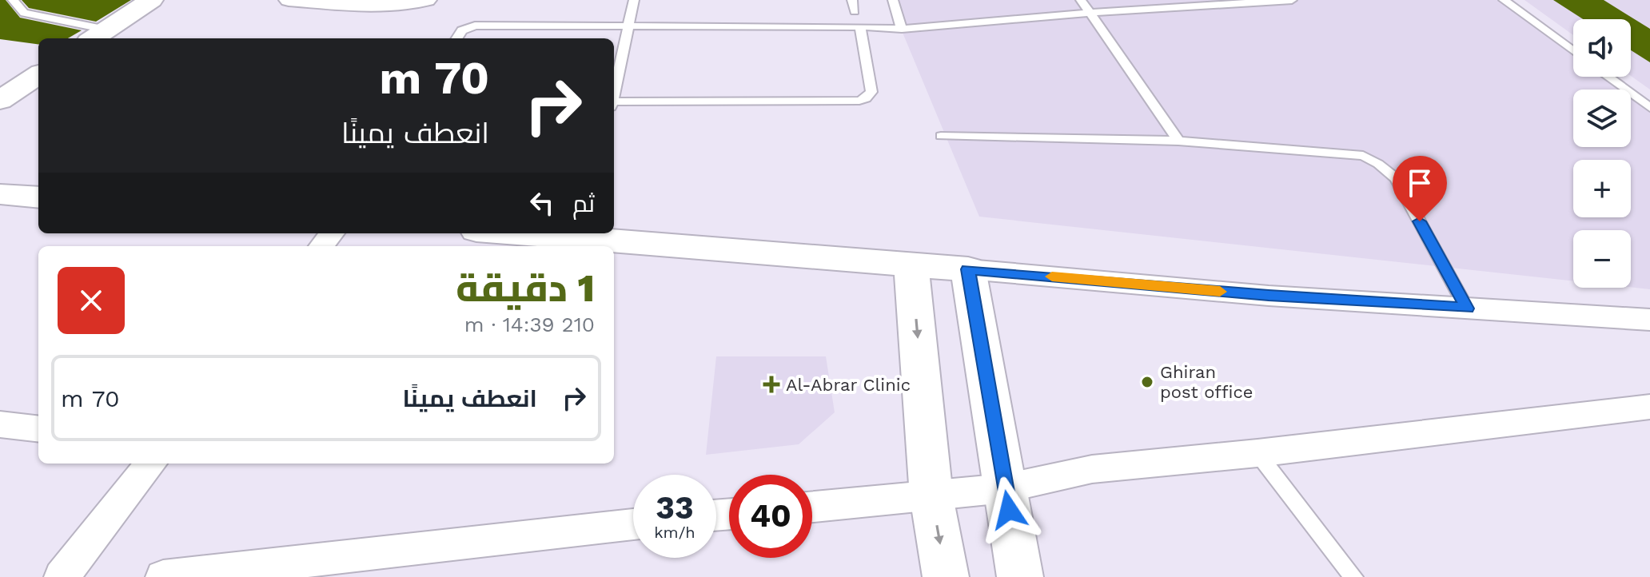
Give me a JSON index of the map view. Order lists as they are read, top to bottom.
{
  "places": {
    "other": ["Ghiran post office"],
    "health": ["Al-Abrar Clinic"]
  },
  "page": {
    "map_buttons": ["+", "−"],
    "turn": ["70 m", "انعطف يمينًا"],
    "then": "ثم",
    "heading": ["1 دقيقة", "210 m · 14:39"],
    "list": [
      {
        "name": "انعطف يمينًا",
        "value": "70 m"
      }
    ],
    "speed": "33 km/h",
    "limit": "40"
  }
}
